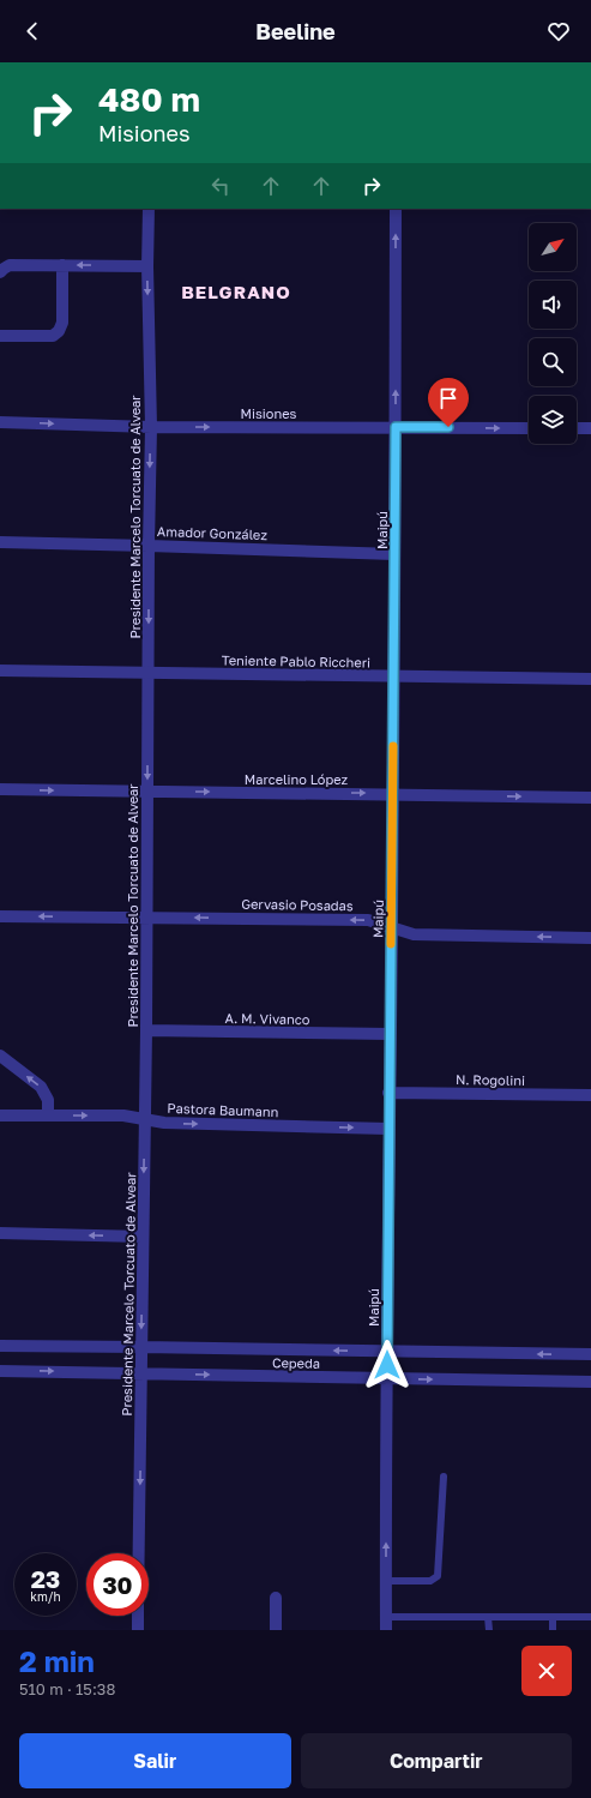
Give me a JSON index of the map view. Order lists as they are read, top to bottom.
{
  "streets": {
    "street": [
      "Misiones",
      "Presidente Marcelo Torcuato de Alvear",
      "Maipú",
      "Amador González",
      "Teniente Pablo Riccheri",
      "Marcelino López",
      "Gervasio Posadas",
      "A. M. Vivanco",
      "N. Rogolini",
      "Pastora Baumann",
      "Cepeda"
    ]
  },
  "crossings": [
    ["Misiones", "Presidente Marcelo Torcuato de Alvear"],
    ["Misiones", "Maipú"],
    ["Presidente Marcelo Torcuato de Alvear", "Amador González"],
    ["Presidente Marcelo Torcuato de Alvear", "Teniente Pablo Riccheri"],
    ["Presidente Marcelo Torcuato de Alvear", "Marcelino López"],
    ["Presidente Marcelo Torcuato de Alvear", "Gervasio Posadas"],
    ["Presidente Marcelo Torcuato de Alvear", "A. M. Vivanco"],
    ["Presidente Marcelo Torcuato de Alvear", "Pastora Baumann"],
    ["Presidente Marcelo Torcuato de Alvear", "Cepeda"],
    ["Maipú", "Amador González"],
    ["Maipú", "Teniente Pablo Riccheri"],
    ["Maipú", "Marcelino López"],
    ["Maipú", "Gervasio Posadas"],
    ["Maipú", "A. M. Vivanco"],
    ["Maipú", "N. Rogolini"],
    ["Maipú", "Pastora Baumann"],
    ["Maipú", "Cepeda"]
  ],
  "one_way": [
    "Misiones",
    "Presidente Marcelo Torcuato de Alvear",
    "Marcelino López",
    "Gervasio Posadas",
    "Pastora Baumann"
  ],
  "districts": ["BELGRANO"],
  "north": "top right",
  "page": {
    "header": "Beeline",
    "turn": ["480 m", "Misiones"],
    "speed": "23 km/h",
    "limit": "30",
    "heading": ["2 min", "510 m · 15:38"],
    "buttons": ["Salir", "Compartir"]
  }
}
